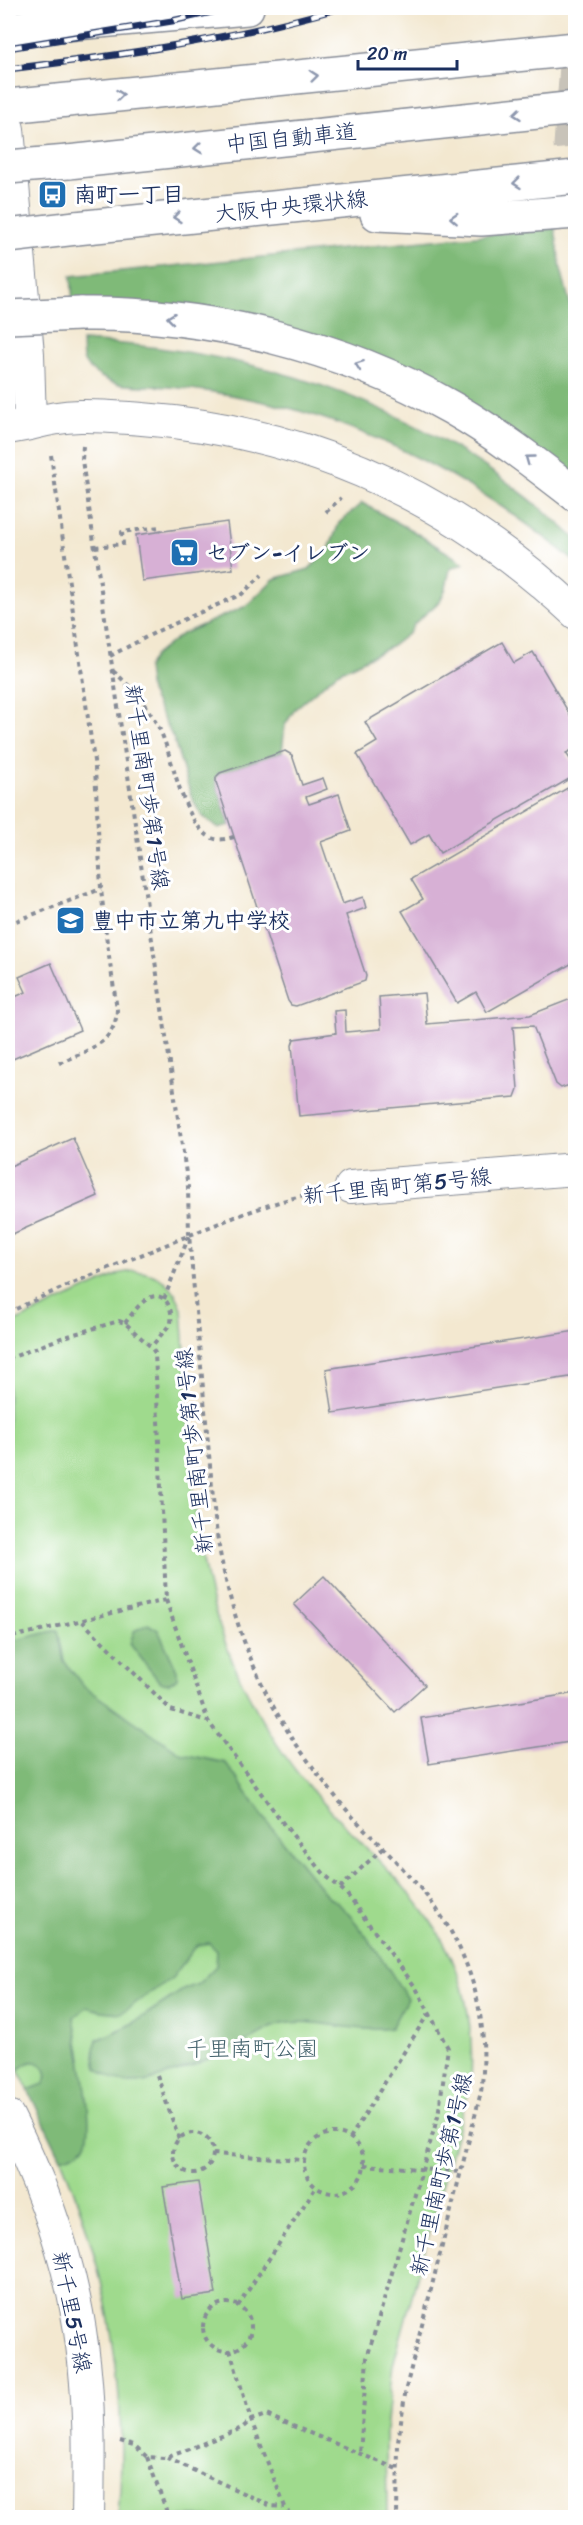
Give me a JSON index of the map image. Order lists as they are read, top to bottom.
{
  "streets": {
    "main road": ["中国自動車道", "大阪中央環状線"],
    "street": ["新千里南町第5号線", "新千里5号線"],
    "path": ["新千里南町歩第1号線"]
  },
  "crossings": [
    ["新千里南町歩第1号線", "新千里南町第5号線"]
  ],
  "parks": ["千里南町公園"],
  "places": {
    "bus stop": ["南町一丁目"],
    "supermarket": ["セブン-イレブン"],
    "school or university": ["豊中市立第九中学校"]
  },
  "scale_bar": "20 m"
}
